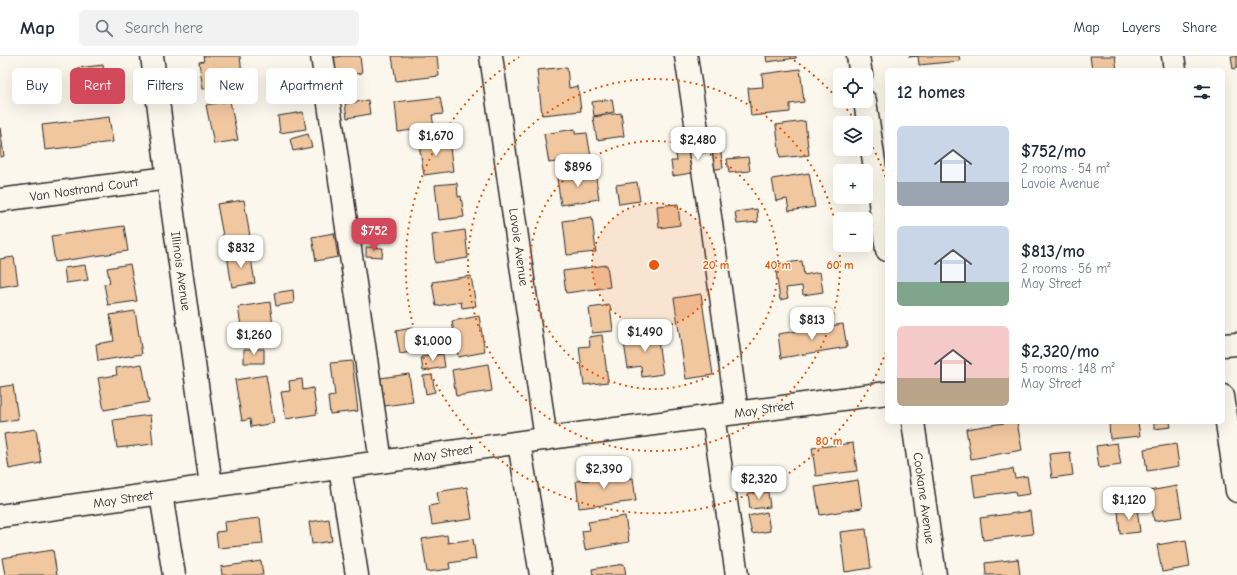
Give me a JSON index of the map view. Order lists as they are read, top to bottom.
{
  "streets": {
    "street": [
      "Van Nostrand Court",
      "Lavoie Avenue",
      "Illinois Avenue",
      "May Street",
      "Cookane Avenue"
    ]
  },
  "crossings": [
    ["Van Nostrand Court", "Illinois Avenue"],
    ["Lavoie Avenue", "May Street"],
    ["Illinois Avenue", "May Street"]
  ],
  "page": {
    "header": "Map",
    "search": "Search here",
    "nav": ["Map", "Layers", "Share"],
    "map_buttons": ["+", "−"],
    "chip": [
      "Buy",
      "Rent",
      "Filters",
      "New",
      "Apartment"
    ],
    "heading": "12 homes",
    "list": [
      {
        "name": "$752/mo",
        "note": "2 rooms · 54 m² · Lavoie Avenue"
      },
      {
        "name": "$813/mo",
        "note": "2 rooms · 56 m² · May Street"
      },
      {
        "name": "$2,320/mo",
        "note": "5 rooms · 148 m² · May Street"
      }
    ],
    "price": [
      "$1,670",
      "$2,480",
      "$896",
      "$752",
      "$832",
      "$813",
      "$1,490",
      "$1,260",
      "$1,000",
      "$2,390",
      "$2,320",
      "$1,120"
    ]
  },
  "rings": [
    "20 m",
    "40 m",
    "60 m",
    "80 m"
  ]
}
